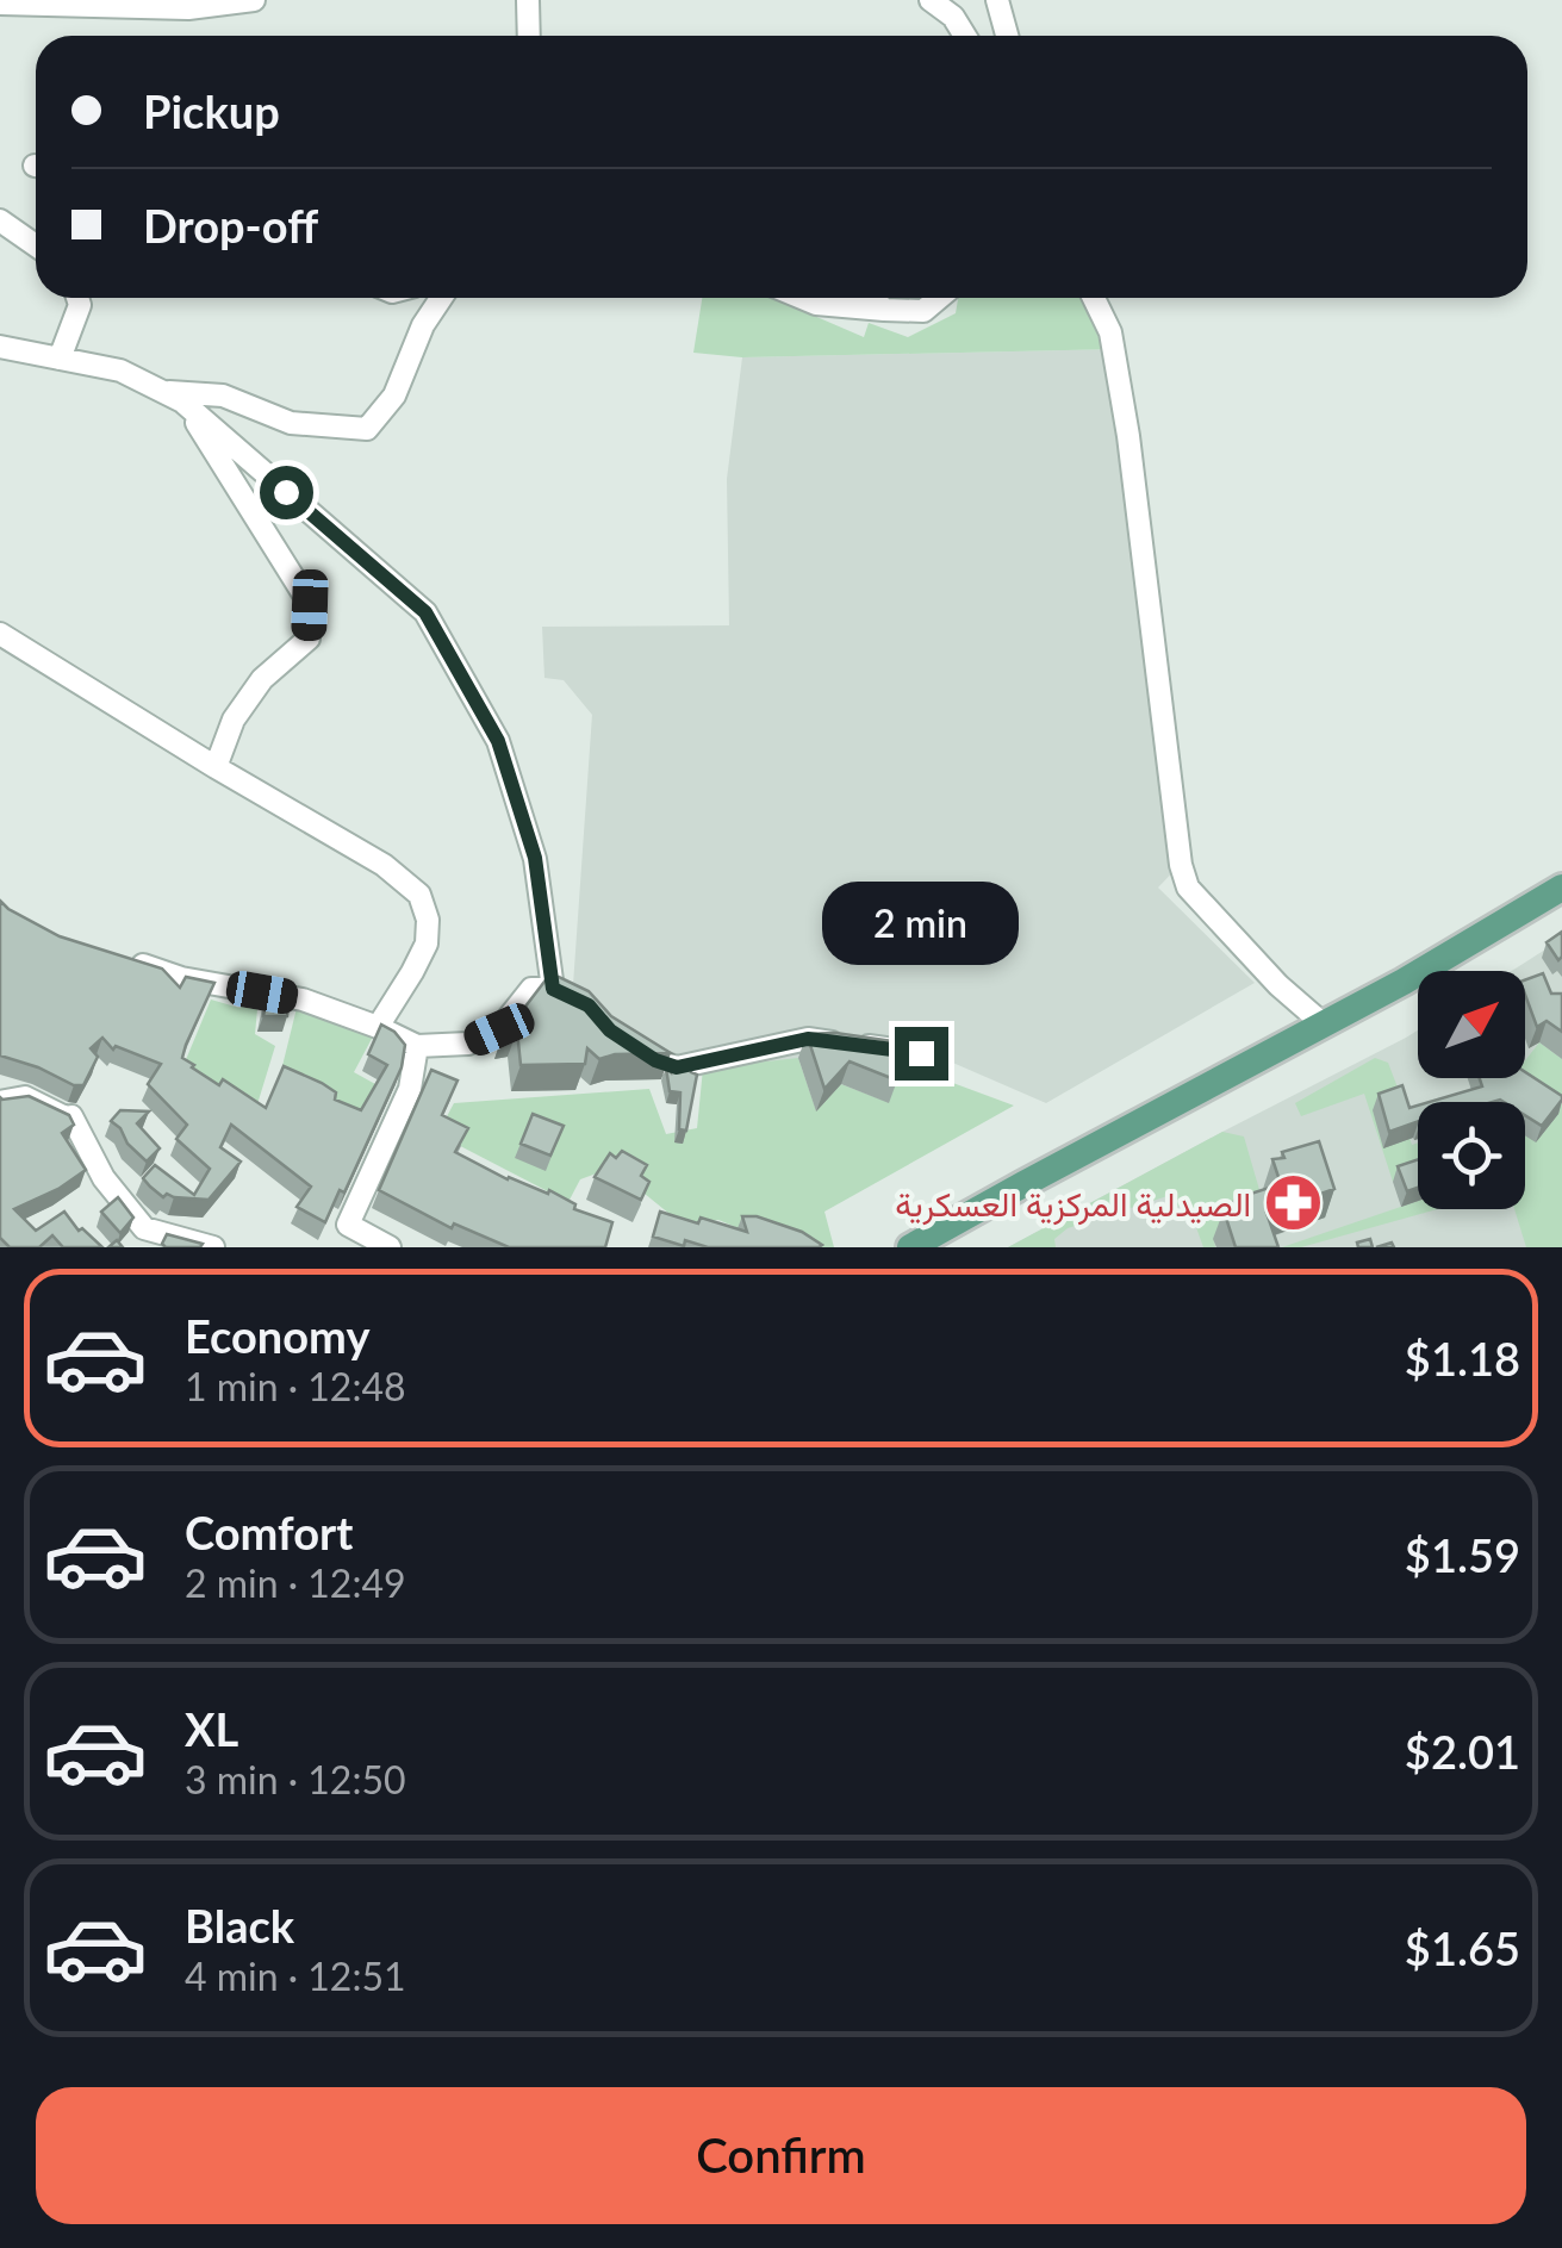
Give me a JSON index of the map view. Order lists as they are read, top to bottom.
{
  "places": {
    "pharmacy": ["الصيدلية المركزية العسكرية"]
  },
  "north": "top right",
  "page": {
    "banner": ["Pickup", "Drop-off"],
    "bubble": "2 min",
    "list": [
      {
        "name": "Economy",
        "note": "1 min · 12:48",
        "value": "$1.18"
      },
      {
        "name": "Comfort",
        "note": "2 min · 12:49",
        "value": "$1.59"
      },
      {
        "name": "XL",
        "note": "3 min · 12:50",
        "value": "$2.01"
      },
      {
        "name": "Black",
        "note": "4 min · 12:51",
        "value": "$1.65"
      }
    ],
    "buttons": "Confirm"
  }
}
